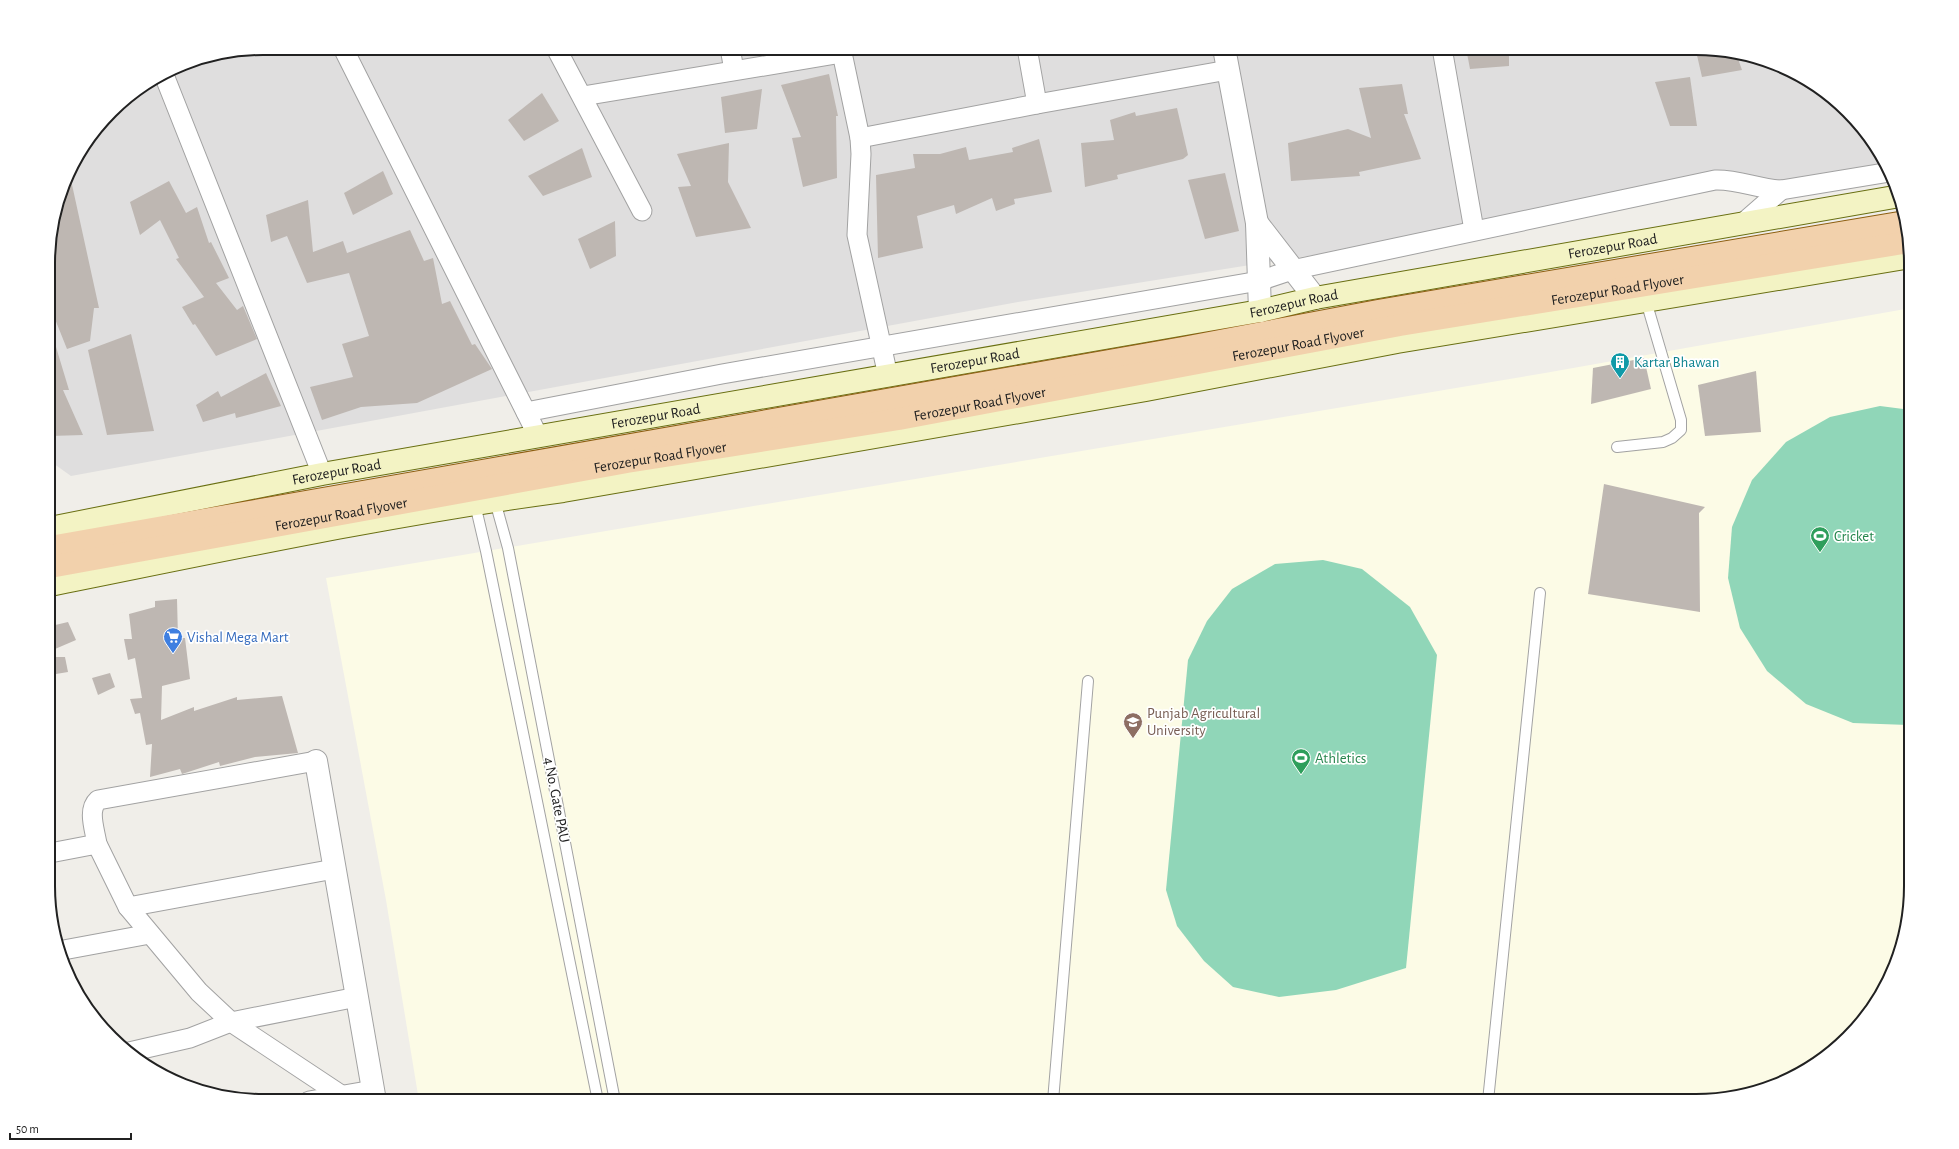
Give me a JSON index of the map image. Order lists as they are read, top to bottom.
{
  "streets": {
    "main road": ["Ferozepur Road", "Ferozepur Road Flyover"],
    "lane": ["4 No. Gate PAU"]
  },
  "places": {
    "building": ["Kartar Bhawan"],
    "sports": ["Cricket", "Athletics"],
    "supermarket": ["Vishal Mega Mart"],
    "school or university": ["Punjab Agricultural University"]
  },
  "scale_bar": "50 m"
}
